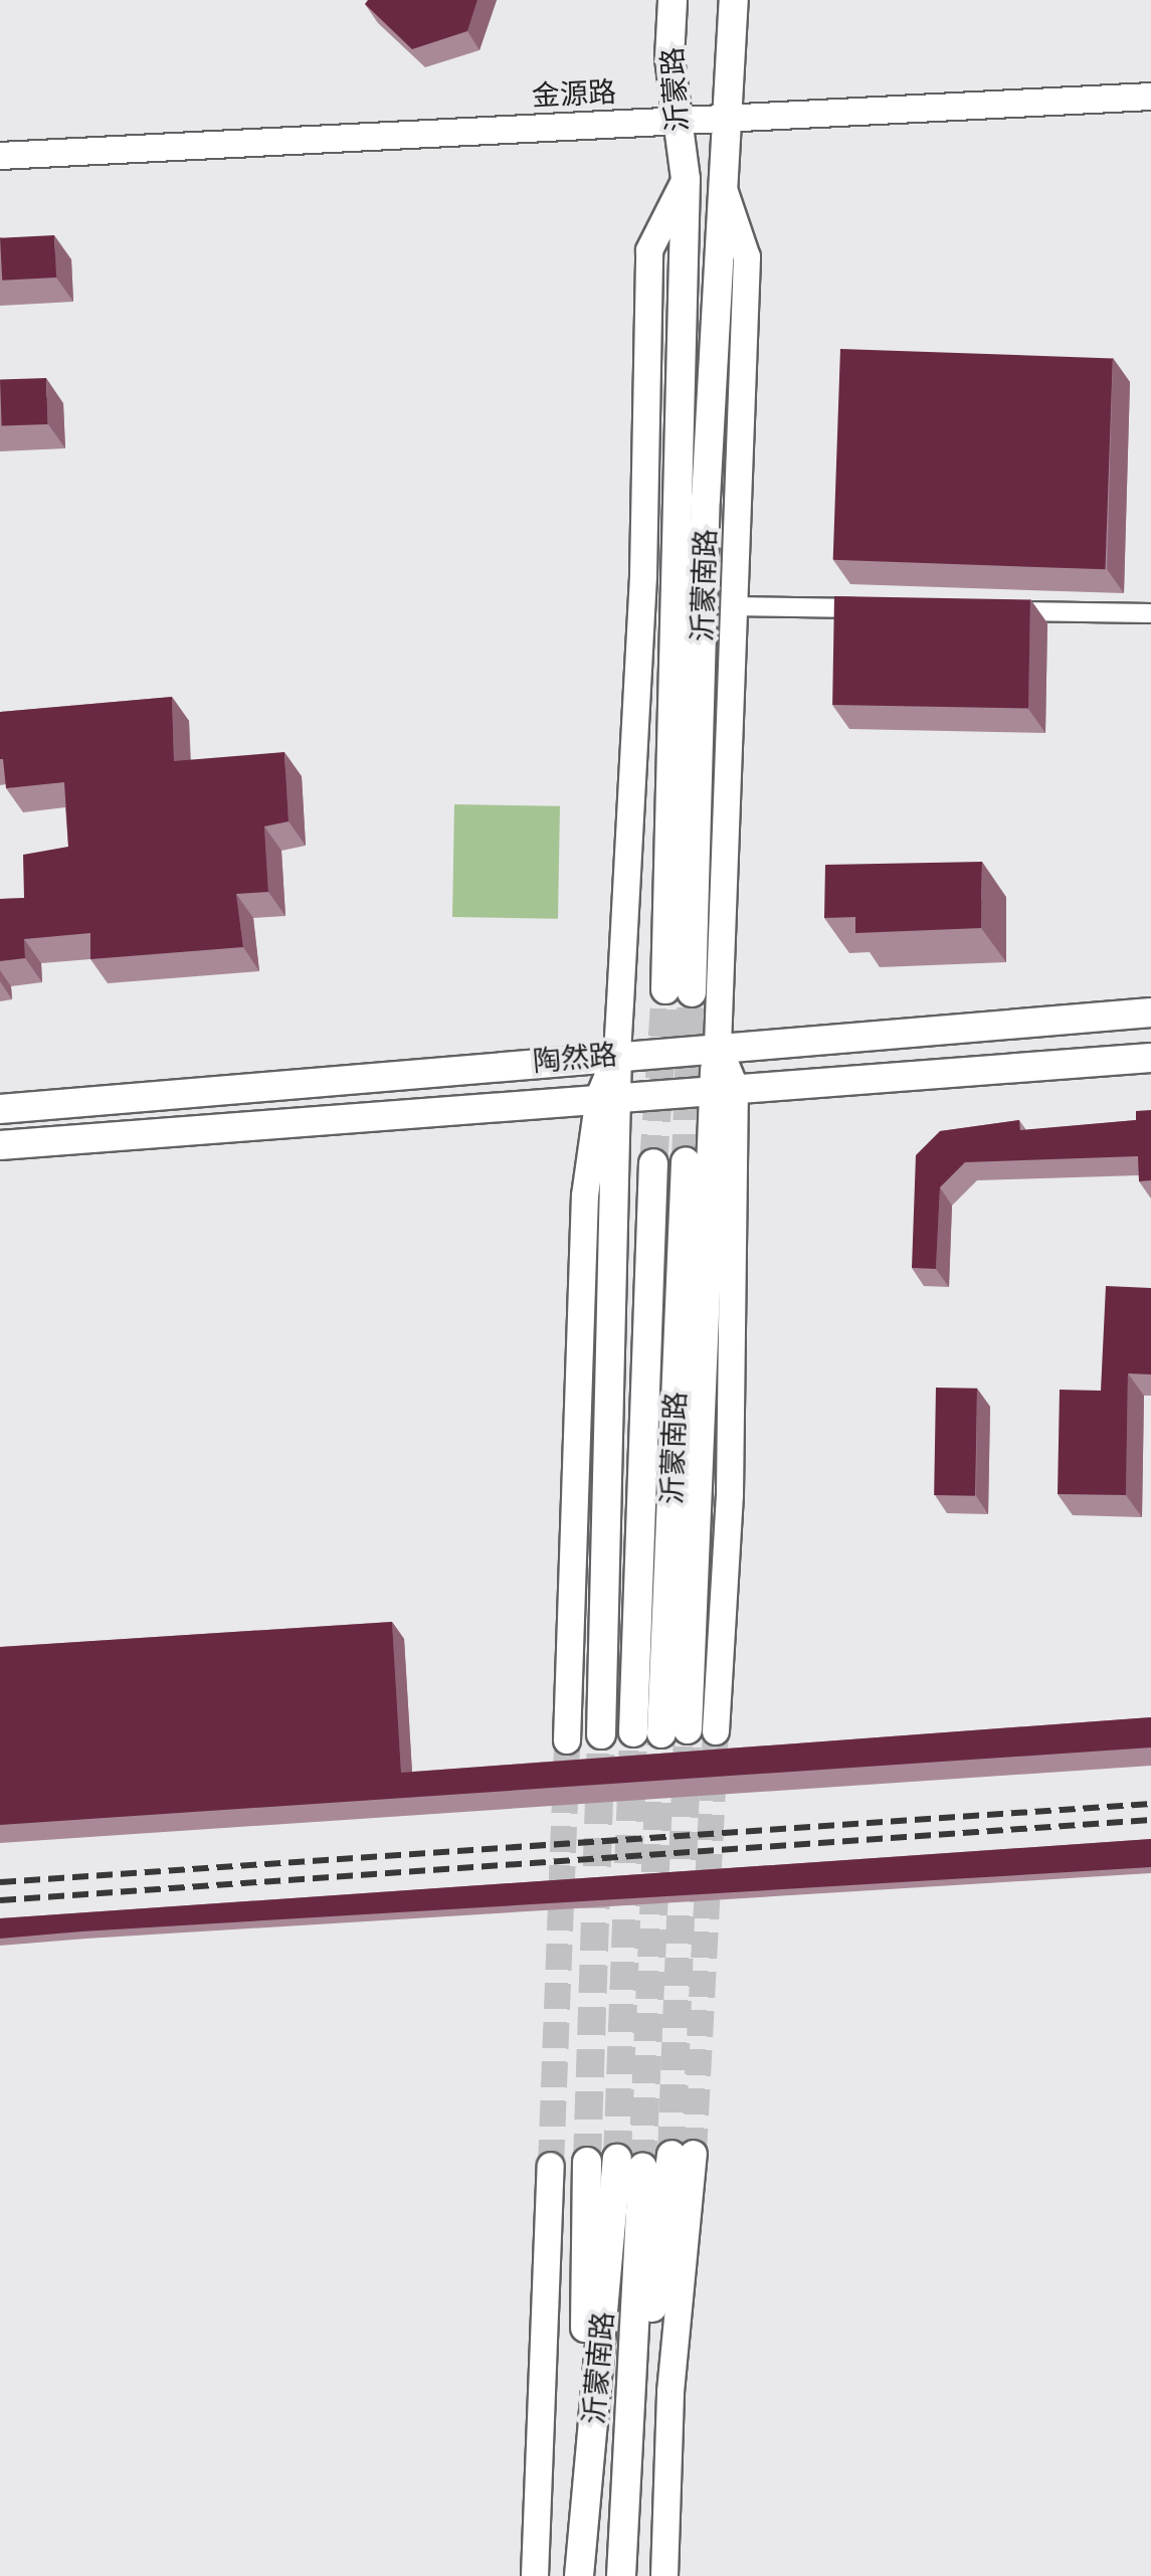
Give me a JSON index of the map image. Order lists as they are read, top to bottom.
{
  "streets": {
    "main road": ["沂蒙路", "沂蒙南路", "陶然路"],
    "street": ["金源路"]
  },
  "crossings": [
    ["沂蒙路", "金源路"],
    ["沂蒙路", "沂蒙南路"],
    ["沂蒙南路", "陶然路"]
  ]
}
